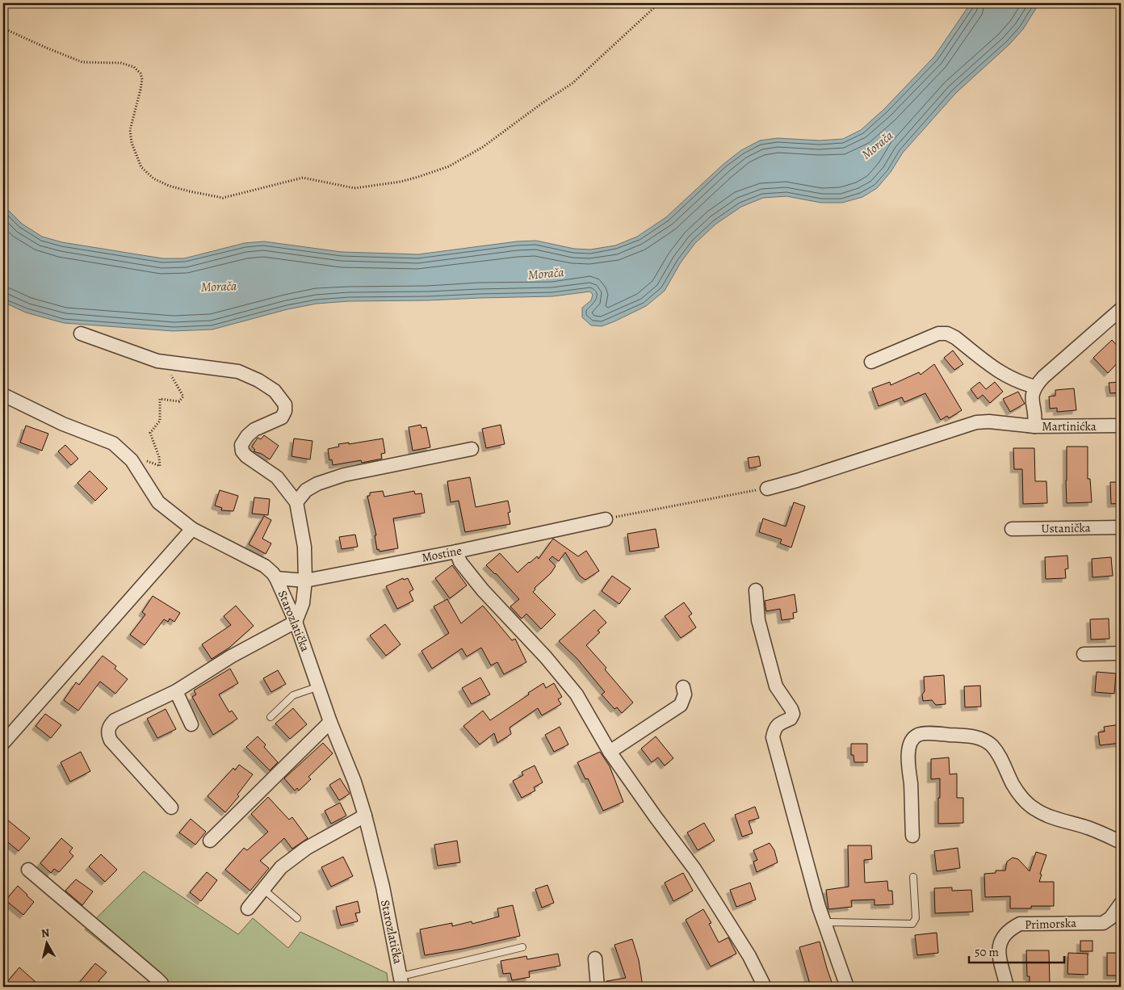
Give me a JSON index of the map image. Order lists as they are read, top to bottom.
{
  "streets": {
    "street": [
      "Martinićka",
      "Ustanička",
      "Mostine",
      "Starozlatička",
      "Primorska"
    ]
  },
  "crossings": [
    ["Mostine", "Starozlatička"]
  ],
  "water": ["Morača"],
  "scale_bar": "50 m",
  "north": "top"
}
